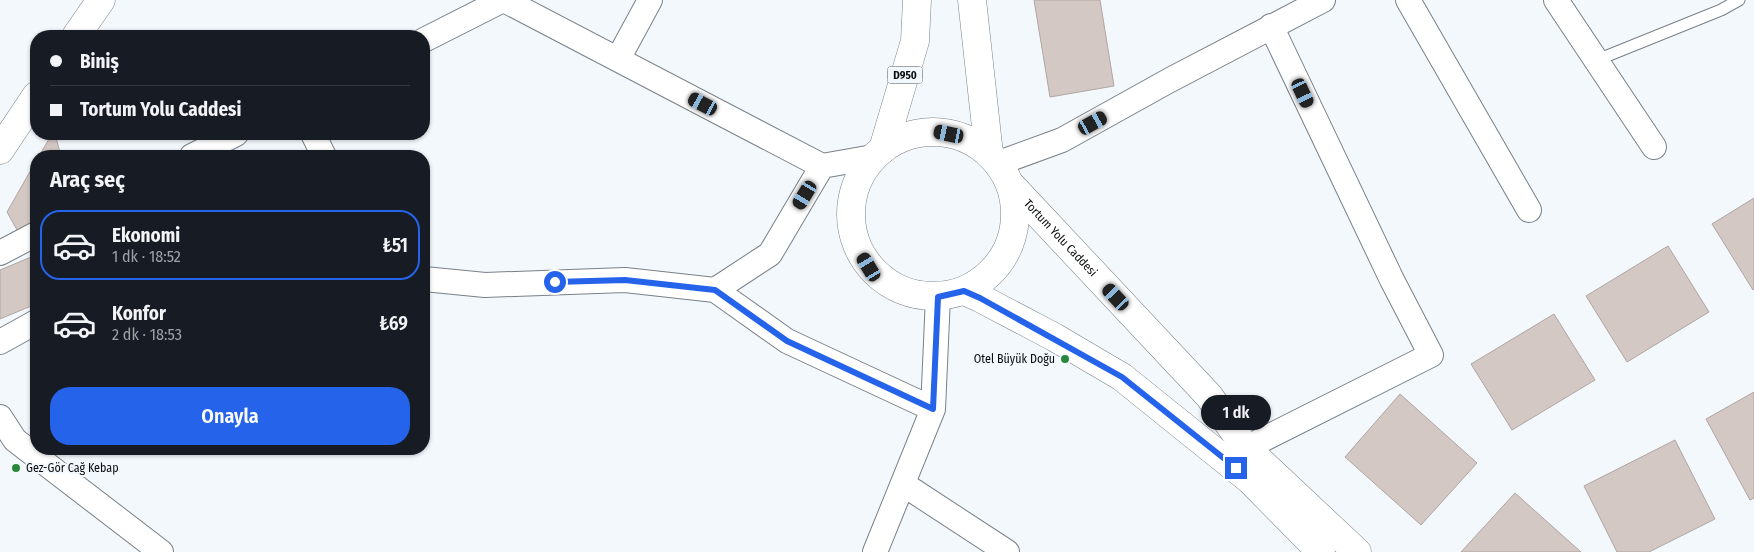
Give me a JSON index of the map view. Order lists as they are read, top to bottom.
{
  "streets": {
    "main road": ["D950", "Tortum Yolu Caddesi"]
  },
  "places": ["Otel Büyük Doğu", "Gez-Gör Cağ Kebap"],
  "page": {
    "banner": ["Biniş", "Tortum Yolu Caddesi"],
    "heading": "Araç seç",
    "list": [
      {
        "name": "Ekonomi",
        "note": "1 dk · 18:52",
        "value": "₺51"
      },
      {
        "name": "Konfor",
        "note": "2 dk · 18:53",
        "value": "₺69"
      }
    ],
    "buttons": "Onayla",
    "bubble": "1 dk"
  }
}
